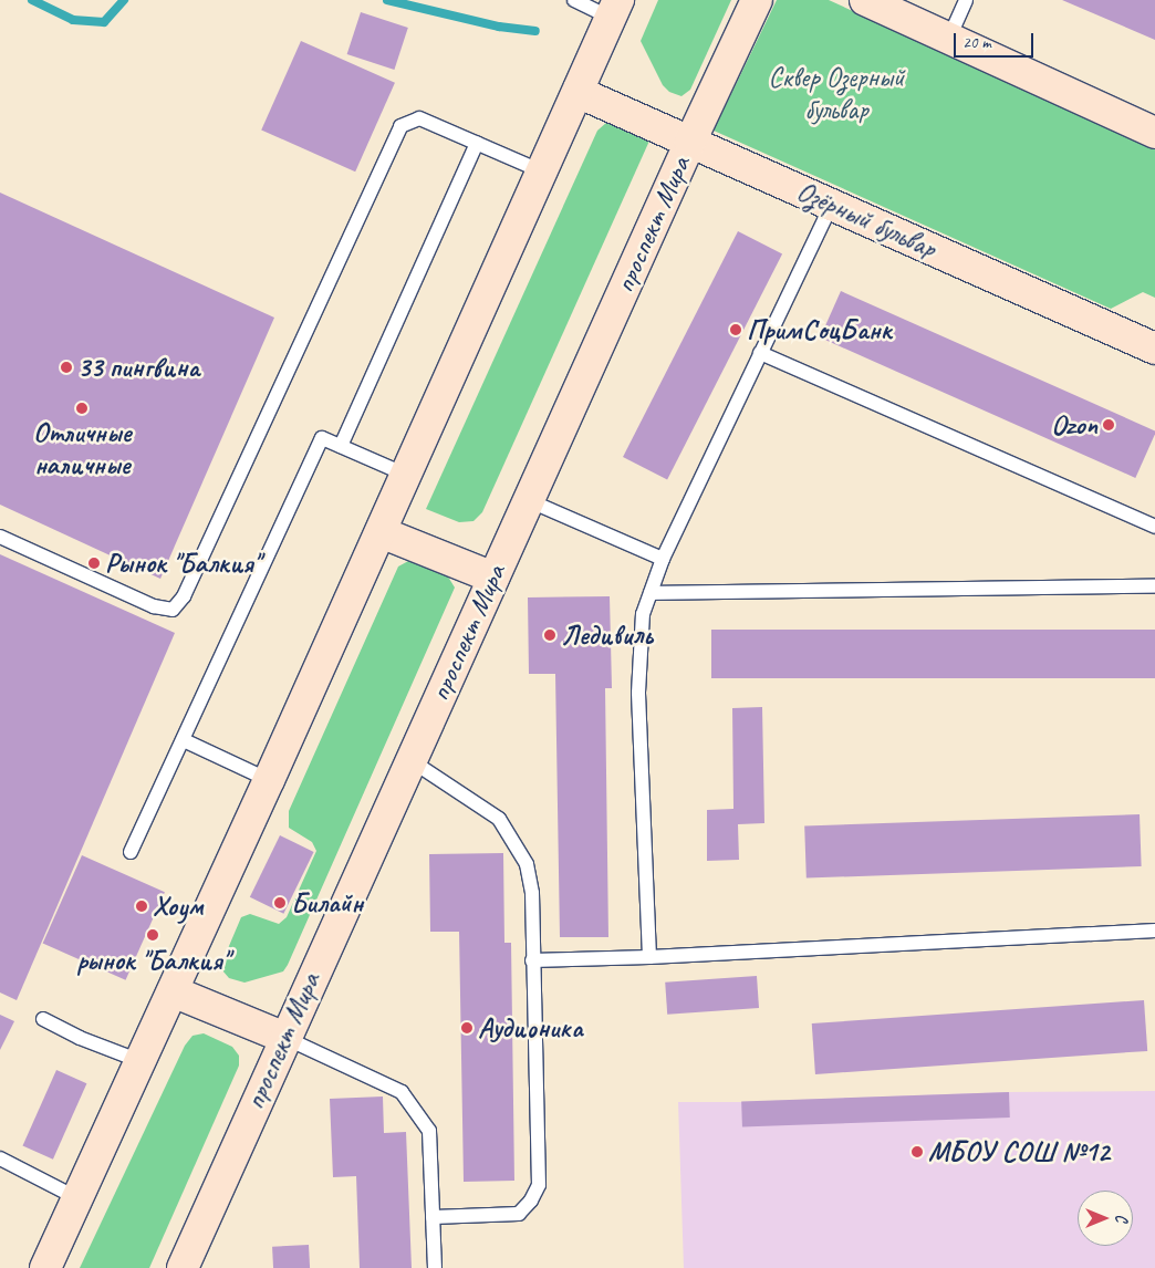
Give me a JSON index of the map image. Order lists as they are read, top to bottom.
{
  "streets": {
    "street": ["Озёрный бульвар", "проспект Мира"]
  },
  "crossings": [
    ["Озёрный бульвар", "проспект Мира"]
  ],
  "parks": ["Сквер Озерный бульвар"],
  "places": [
    "ПримСоцБанк",
    "33 пингвина",
    "Отличные наличные",
    "Ozon",
    "Рынок \"Балкия\"",
    "Ледивиль",
    "Билайн",
    "Хоум",
    "рынок \"Балкия\"",
    "Аудионика",
    "МБОУ СОШ №12"
  ],
  "scale_bar": "20 m",
  "north": "right"
}
